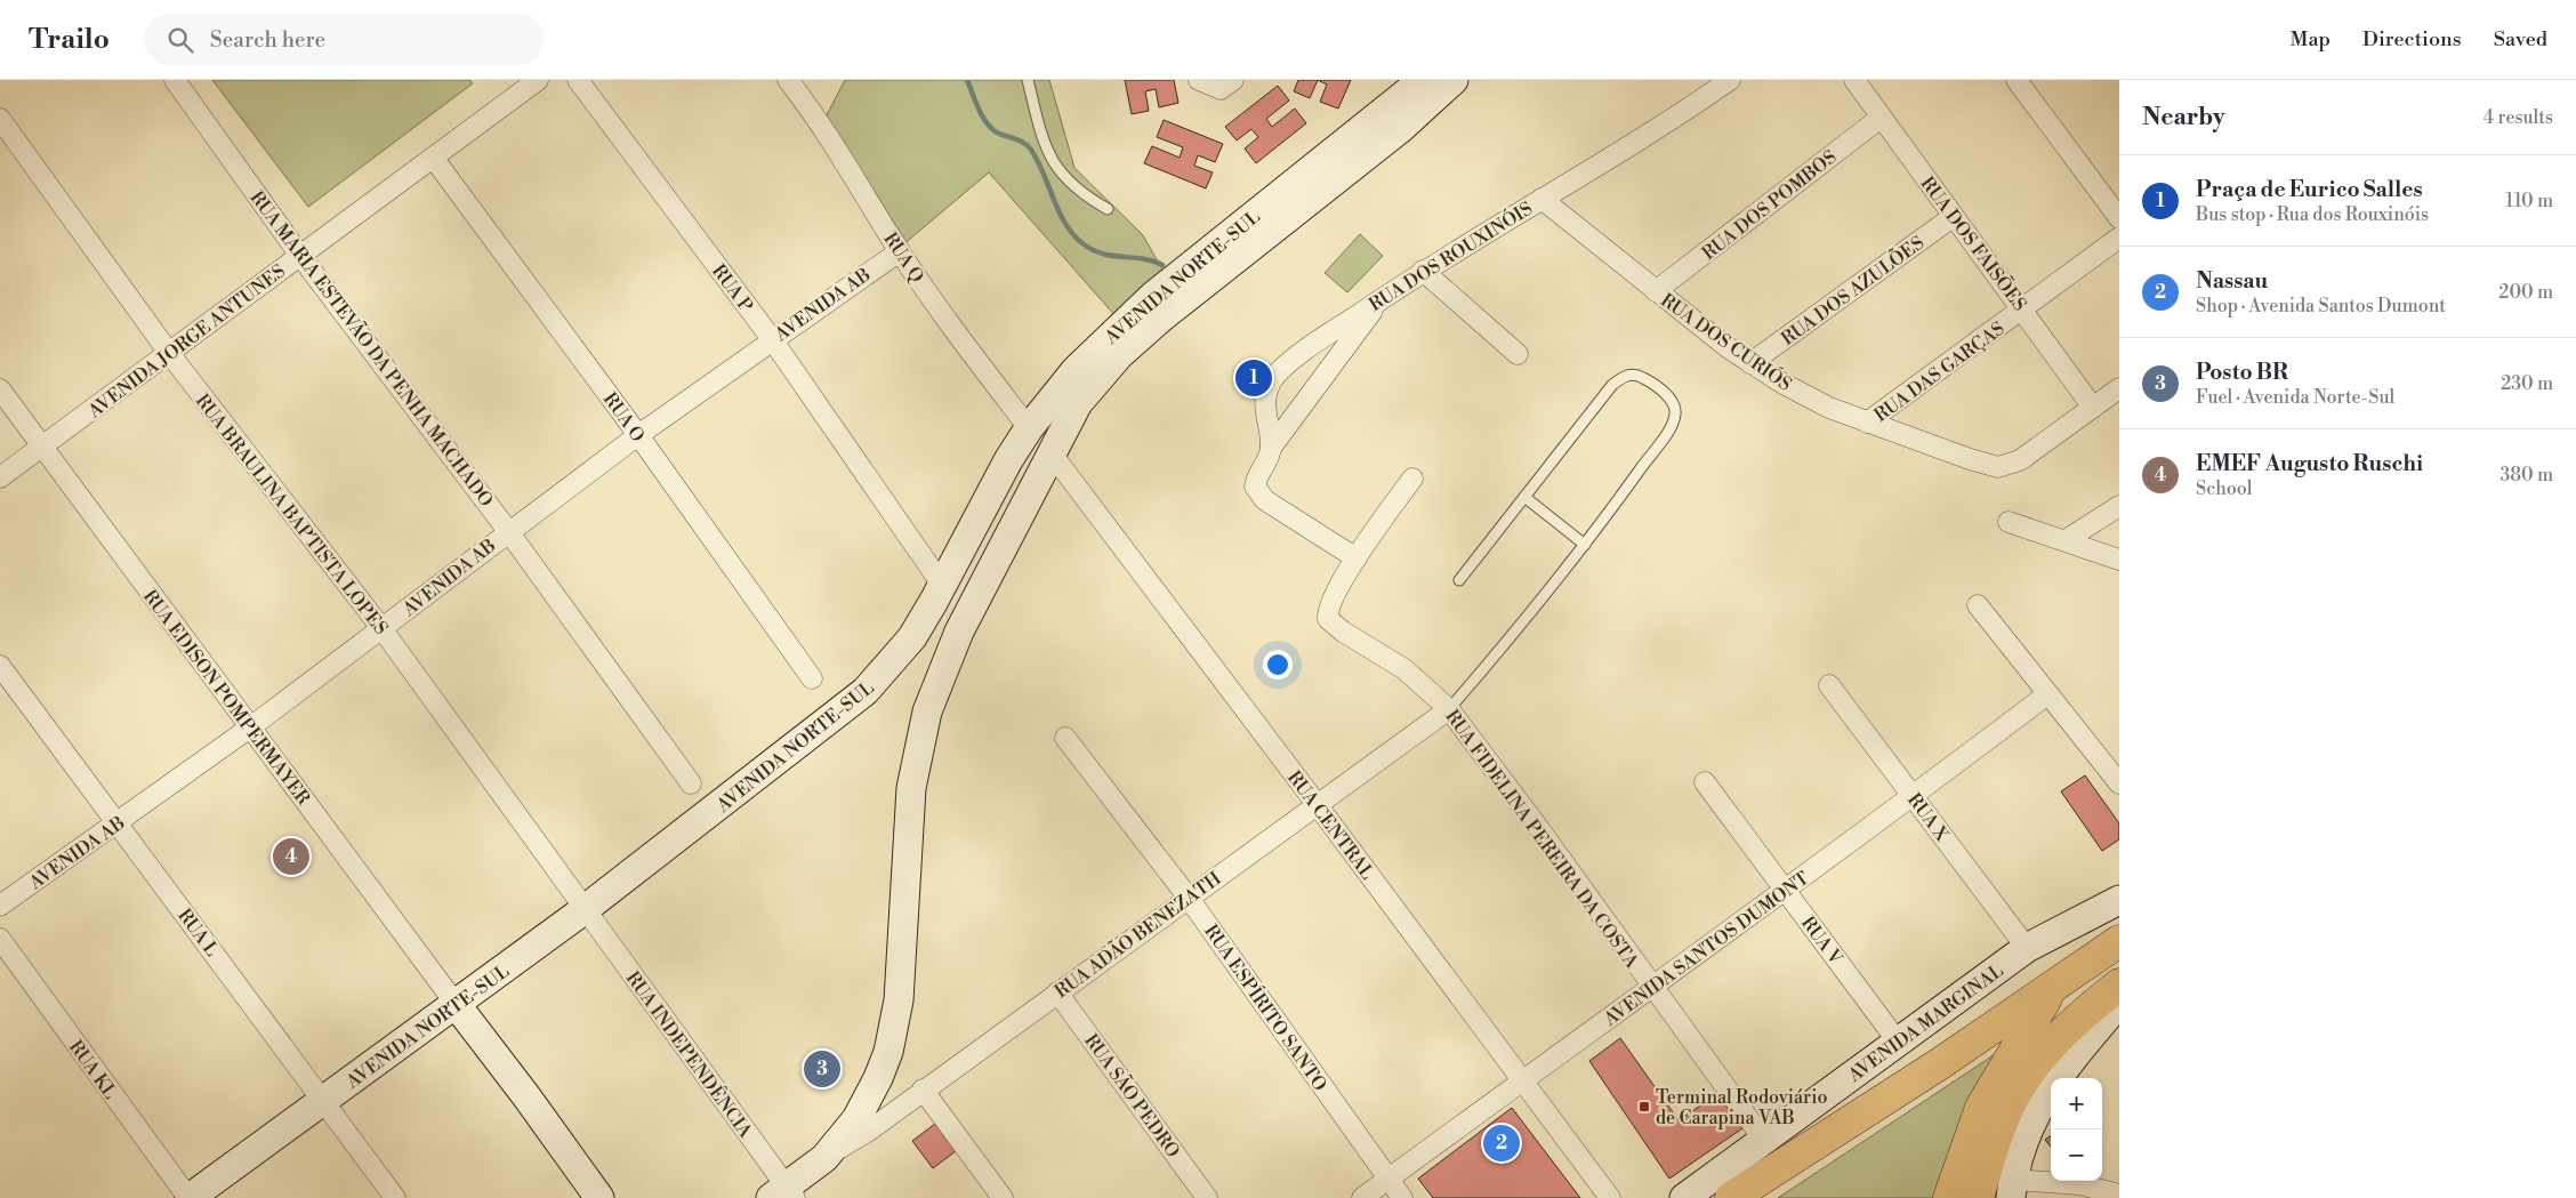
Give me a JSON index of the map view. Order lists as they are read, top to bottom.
{
  "streets": {
    "main road": ["AVENIDA NORTE-SUL", "AVENIDA MARGINAL"],
    "street": [
      "RUA DOS POMBOS",
      "RUA DOS FAISÕES",
      "RUA DOS ROUXINÓIS",
      "RUA Q",
      "RUA P",
      "RUA DOS AZULÕES",
      "AVENIDA AB",
      "AVENIDA JORGE ANTUNES",
      "RUA DOS CURIÓS",
      "RUA MARIA ESTEVÃO DA PENHA MACHADO",
      "RUA DAS GARÇAS",
      "RUA O",
      "RUA BRAULINA BAPTISTA LOPES",
      "RUA EDISON POMPERMAYER",
      "RUA X",
      "RUA CENTRAL",
      "RUA FIDELINA PEREIRA DA COSTA",
      "RUA L",
      "RUA ADÃO BENEZATH",
      "RUA V",
      "AVENIDA SANTOS DUMONT",
      "RUA ESPÍRITO SANTO",
      "RUA INDEPENDÊNCIA",
      "RUA KL",
      "RUA SÃO PEDRO"
    ]
  },
  "crossings": [
    ["RUA DOS POMBOS", "RUA DOS FAISÕES"],
    ["RUA DOS POMBOS", "RUA DOS CURIÓS"],
    ["RUA DOS FAISÕES", "RUA DOS AZULÕES"],
    ["RUA DOS FAISÕES", "RUA DOS CURIÓS"],
    ["RUA DOS FAISÕES", "RUA DAS GARÇAS"],
    ["RUA DOS ROUXINÓIS", "RUA DOS CURIÓS"],
    ["RUA Q", "AVENIDA NORTE-SUL"],
    ["RUA Q", "AVENIDA AB"],
    ["AVENIDA NORTE-SUL", "RUA P"],
    ["AVENIDA NORTE-SUL", "RUA BRAULINA BAPTISTA LOPES"],
    ["AVENIDA NORTE-SUL", "RUA EDISON POMPERMAYER"],
    ["AVENIDA NORTE-SUL", "RUA CENTRAL"],
    ["AVENIDA NORTE-SUL", "RUA L"],
    ["AVENIDA NORTE-SUL", "RUA ADÃO BENEZATH"],
    ["AVENIDA NORTE-SUL", "RUA INDEPENDÊNCIA"],
    ["AVENIDA NORTE-SUL", "RUA KL"],
    ["RUA P", "AVENIDA AB"],
    ["RUA DOS AZULÕES", "RUA DOS CURIÓS"],
    ["AVENIDA AB", "RUA MARIA ESTEVÃO DA PENHA MACHADO"],
    ["AVENIDA AB", "RUA O"],
    ["AVENIDA AB", "RUA BRAULINA BAPTISTA LOPES"],
    ["AVENIDA AB", "RUA EDISON POMPERMAYER"],
    ["AVENIDA AB", "RUA L"],
    ["AVENIDA JORGE ANTUNES", "RUA MARIA ESTEVÃO DA PENHA MACHADO"],
    ["AVENIDA JORGE ANTUNES", "RUA O"],
    ["AVENIDA JORGE ANTUNES", "RUA BRAULINA BAPTISTA LOPES"],
    ["AVENIDA JORGE ANTUNES", "RUA EDISON POMPERMAYER"],
    ["RUA DOS CURIÓS", "RUA DAS GARÇAS"],
    ["RUA BRAULINA BAPTISTA LOPES", "RUA INDEPENDÊNCIA"],
    ["RUA X", "AVENIDA SANTOS DUMONT"],
    ["RUA X", "AVENIDA MARGINAL"],
    ["RUA CENTRAL", "RUA ADÃO BENEZATH"],
    ["RUA CENTRAL", "AVENIDA SANTOS DUMONT"],
    ["RUA FIDELINA PEREIRA DA COSTA", "RUA ADÃO BENEZATH"],
    ["RUA FIDELINA PEREIRA DA COSTA", "AVENIDA SANTOS DUMONT"],
    ["RUA FIDELINA PEREIRA DA COSTA", "AVENIDA MARGINAL"],
    ["RUA ADÃO BENEZATH", "RUA ESPÍRITO SANTO"],
    ["RUA ADÃO BENEZATH", "RUA SÃO PEDRO"],
    ["RUA V", "AVENIDA SANTOS DUMONT"],
    ["RUA V", "AVENIDA MARGINAL"],
    ["AVENIDA SANTOS DUMONT", "RUA ESPÍRITO SANTO"]
  ],
  "places": {
    "transit": ["Terminal Rodoviário de Carapina VAB"]
  },
  "page": {
    "header": "Trailo",
    "search": "Search here",
    "nav": ["Map", "Directions", "Saved"],
    "heading": ["Nearby", "4 results"],
    "list": [
      {
        "mark": "1",
        "name": "Praça de Eurico Salles",
        "note": "Bus stop · Rua dos Rouxinóis",
        "value": "110 m"
      },
      {
        "mark": "2",
        "name": "Nassau",
        "note": "Shop · Avenida Santos Dumont",
        "value": "200 m"
      },
      {
        "mark": "3",
        "name": "Posto BR",
        "note": "Fuel · Avenida Norte-Sul",
        "value": "230 m"
      },
      {
        "mark": "4",
        "name": "EMEF Augusto Ruschi",
        "note": "School",
        "value": "380 m"
      }
    ],
    "pins": [
      "1",
      "4",
      "3",
      "2"
    ],
    "map_buttons": ["+", "−"]
  }
}
